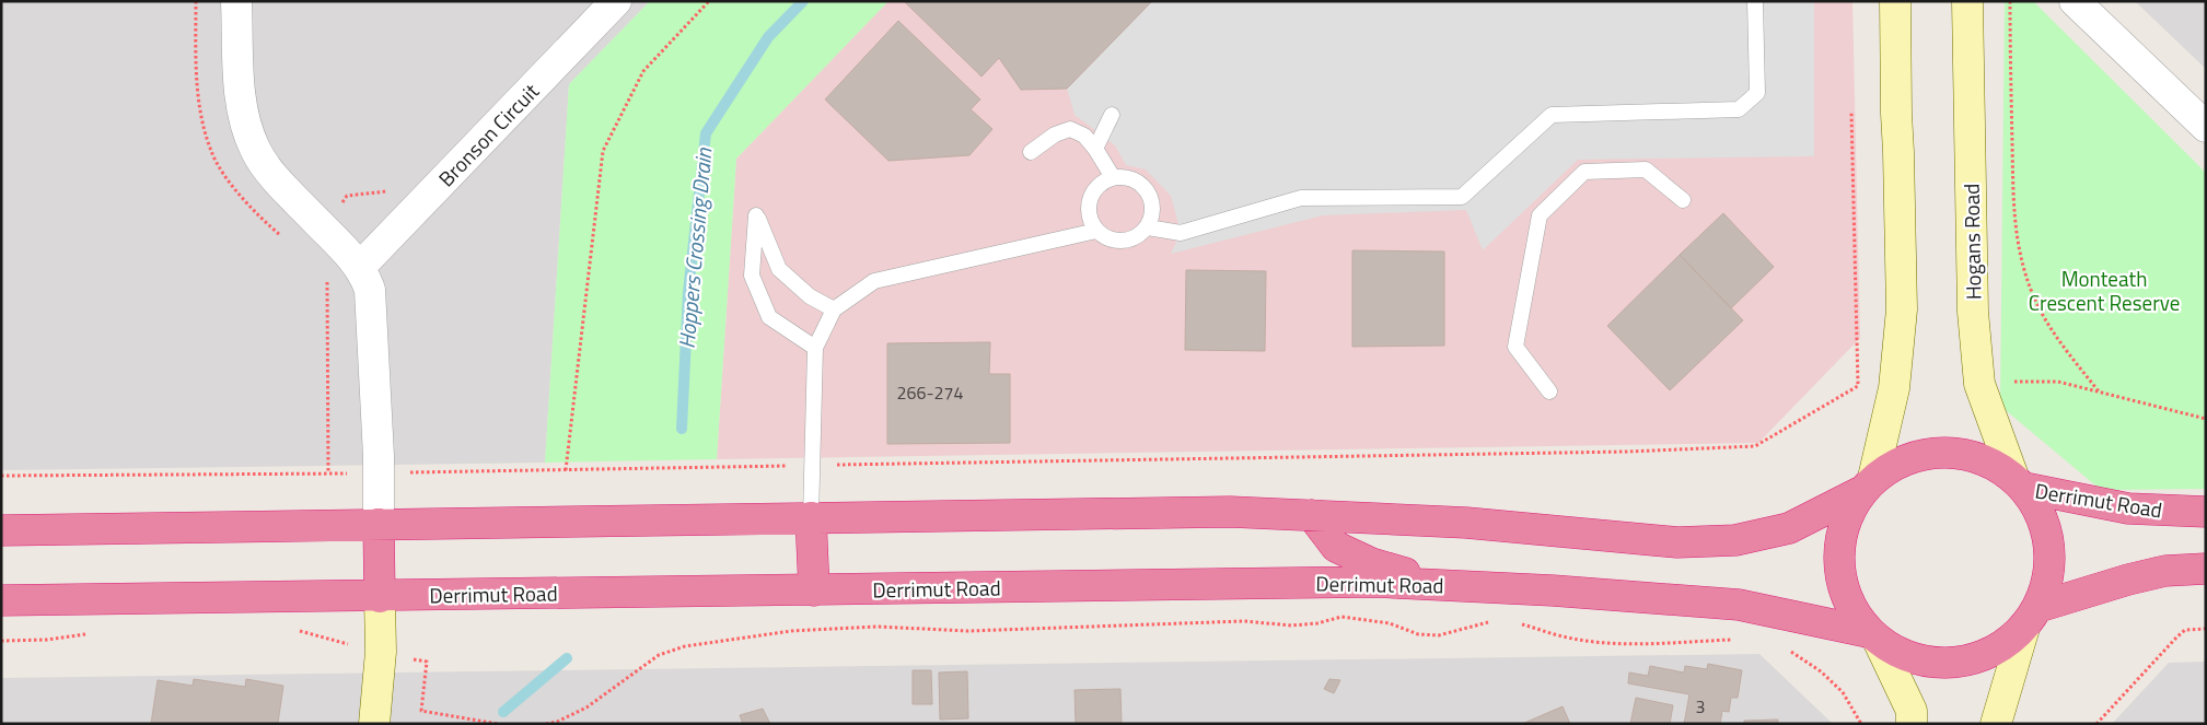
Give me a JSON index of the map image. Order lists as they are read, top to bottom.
{
  "streets": {
    "highway": ["Derrimut Road"],
    "street": ["Bronson Circuit", "Hogans Road"]
  },
  "crossings": [
    ["Hogans Road", "Derrimut Road"]
  ],
  "water": ["Hoppers Crossing Drain"],
  "parks": ["Monteath Crescent Reserve"],
  "house_numbers": ["266-274", "3"]
}
